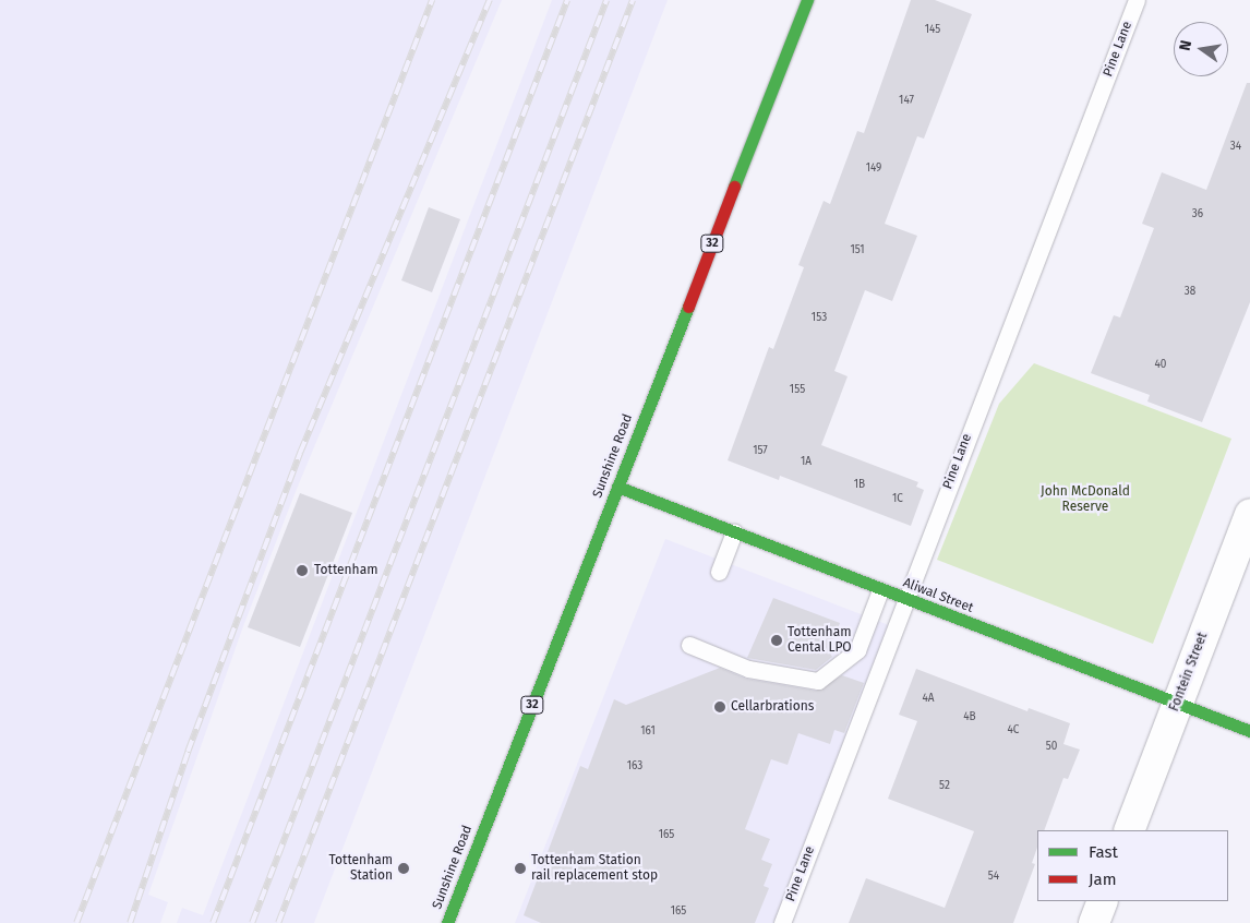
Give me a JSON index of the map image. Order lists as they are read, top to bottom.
{
  "streets": {
    "main road": ["32", "Sunshine Road", "Aliwal Street"],
    "street": ["Fontein Street"],
    "lane": ["Pine Lane"]
  },
  "crossings": [
    ["Pine Lane", "Aliwal Street"],
    ["Sunshine Road", "Aliwal Street"],
    ["Aliwal Street", "Fontein Street"]
  ],
  "parks": ["John McDonald Reserve"],
  "places": [
    "Tottenham",
    "Tottenham Cental LPO",
    "Cellarbrations",
    "Tottenham Station",
    "Tottenham Station rail replacement stop"
  ],
  "house_numbers": [
    "145",
    "147",
    "34",
    "149",
    "36",
    "151",
    "38",
    "153",
    "40",
    "155",
    "157",
    "1A",
    "1B",
    "1C",
    "4A",
    "4B",
    "4C",
    "161",
    "50",
    "163",
    "52",
    "165",
    "54",
    "165"
  ],
  "legend": ["Fast", "Jam"],
  "north": "left"
}
